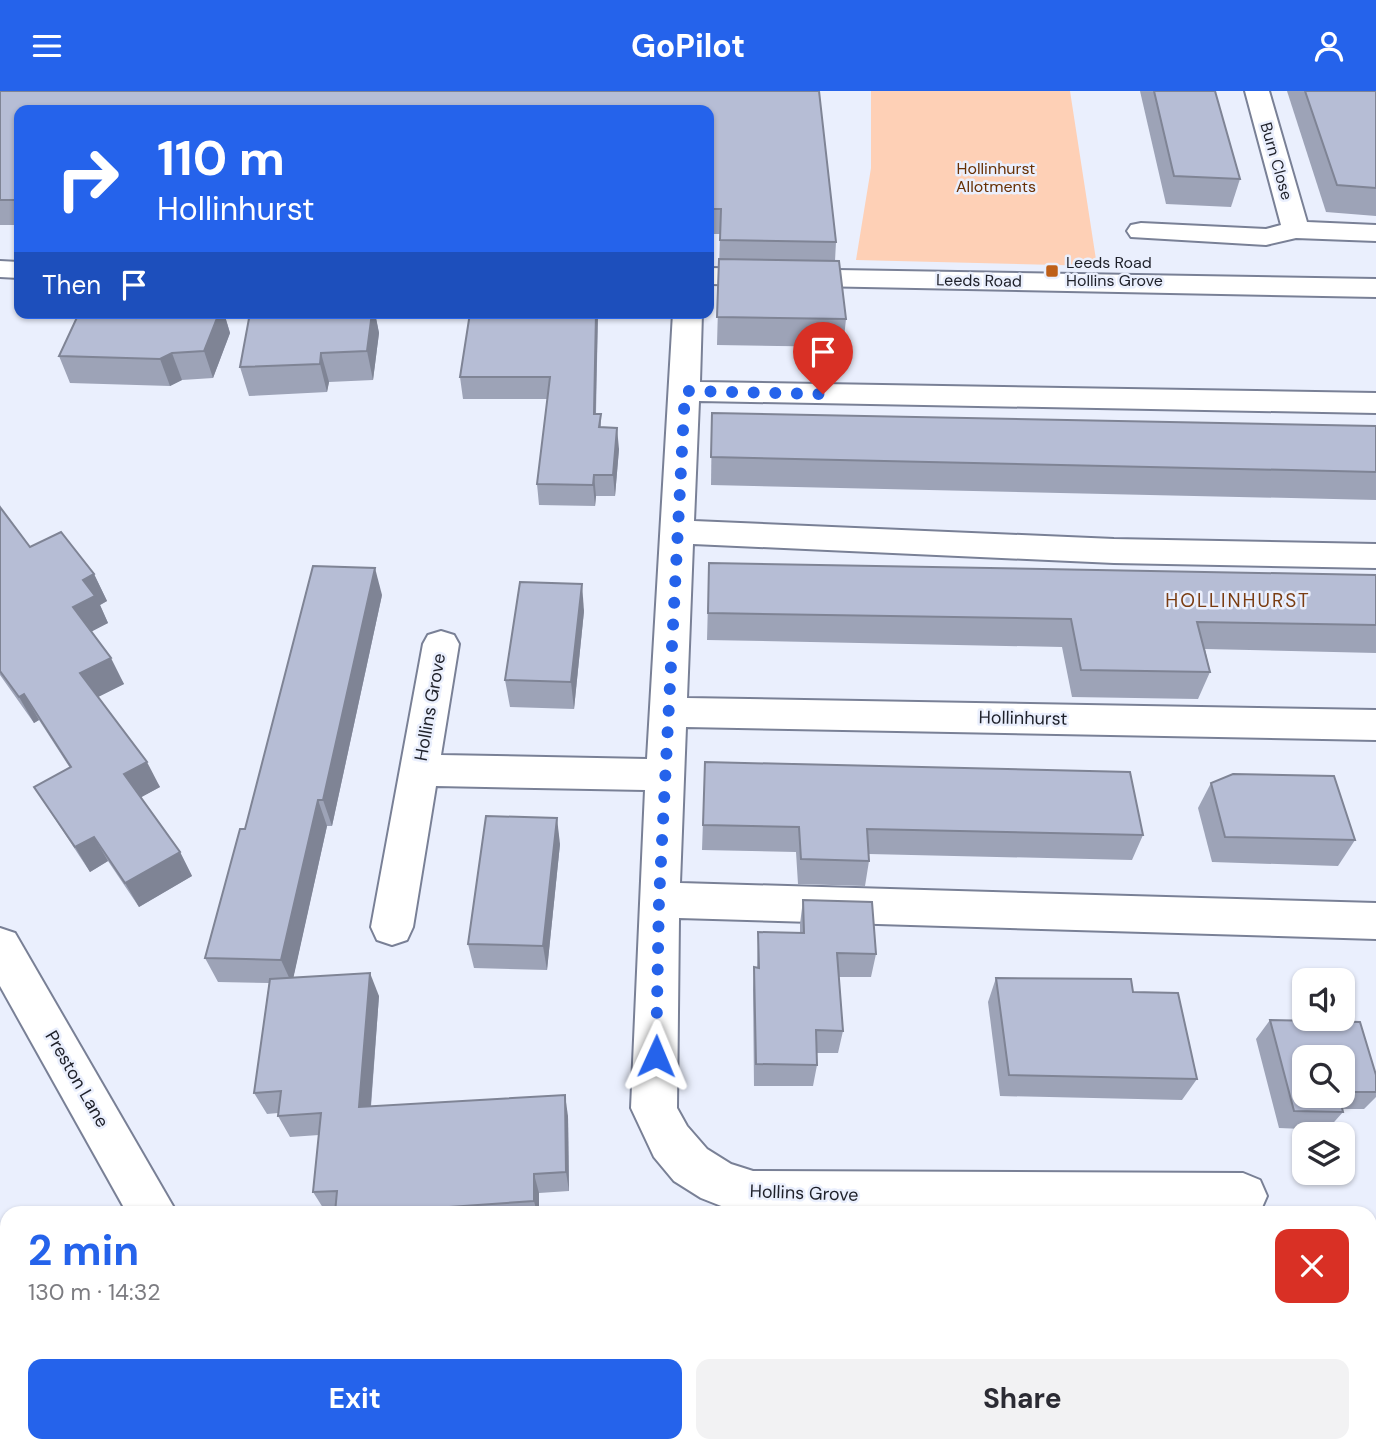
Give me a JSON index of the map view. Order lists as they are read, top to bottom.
{
  "streets": {
    "street": [
      "Burn Close",
      "Leeds Road",
      "Hollins Grove",
      "Hollinhurst",
      "Preston Lane"
    ]
  },
  "crossings": [
    ["Hollins Grove", "Hollinhurst"]
  ],
  "districts": ["HOLLINHURST"],
  "parks": ["Hollinhurst Allotments"],
  "places": {
    "transit": ["Leeds Road Hollins Grove"]
  },
  "page": {
    "header": "GoPilot",
    "turn": ["110 m", "Hollinhurst"],
    "then": "Then",
    "heading": ["2 min", "130 m · 14:32"],
    "buttons": ["Exit", "Share"]
  }
}
